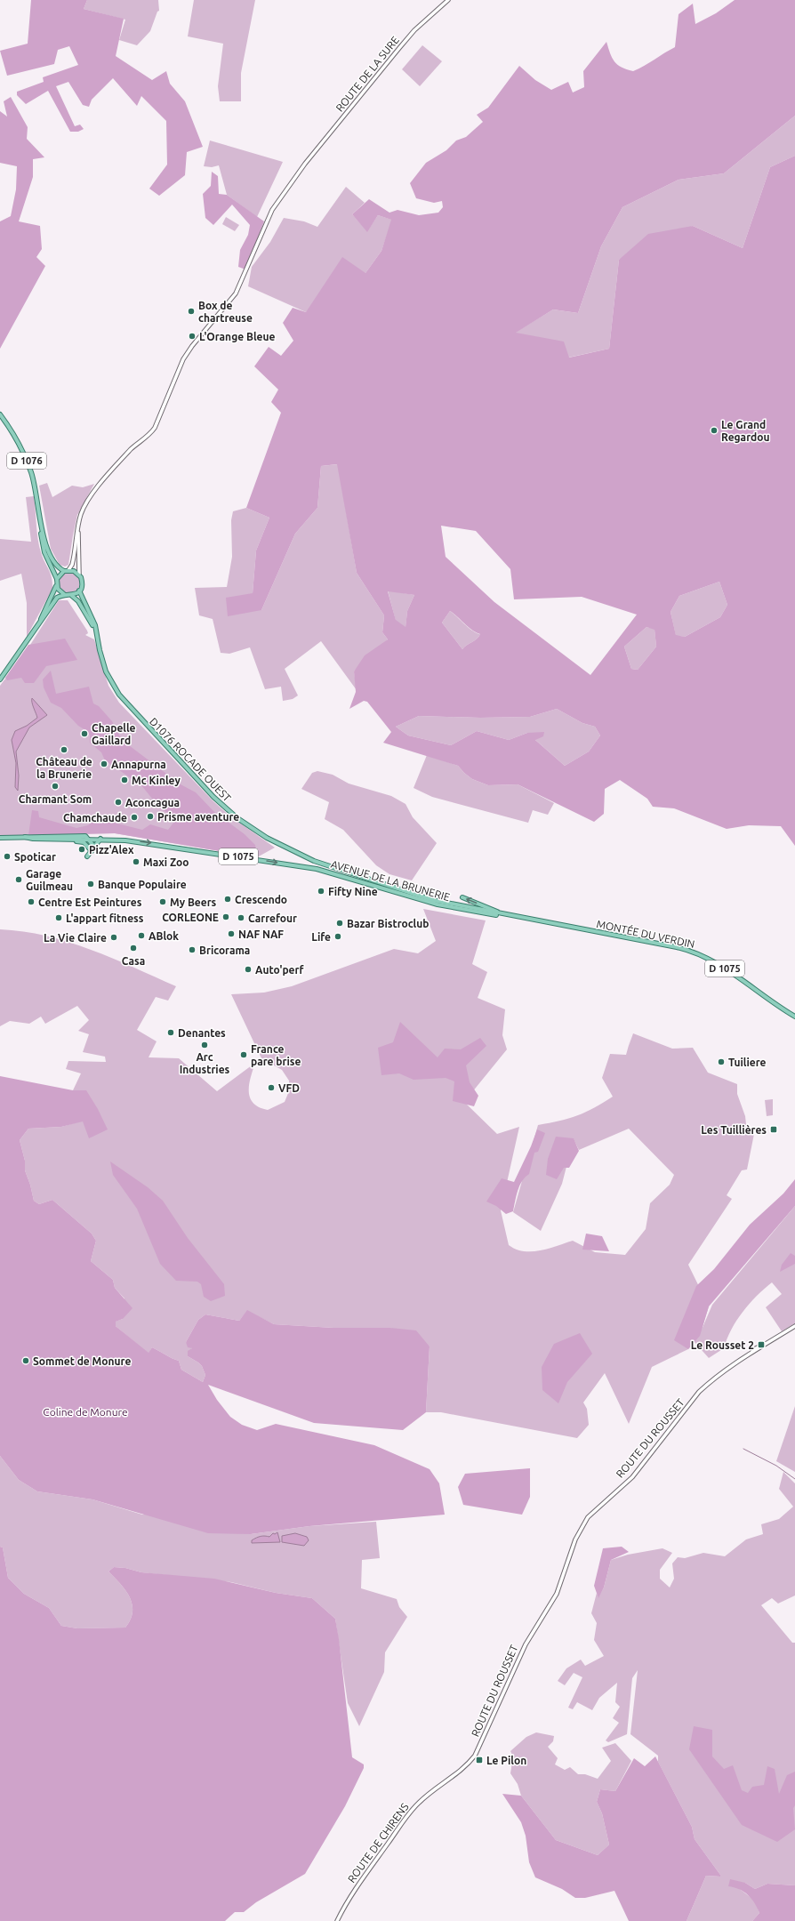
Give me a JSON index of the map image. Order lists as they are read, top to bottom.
{
  "streets": {
    "main road": [
      "ROUTE DE LA SURE",
      "D 1076",
      "D1076 ROCADE OUEST",
      "D 1075",
      "AVENUE DE LA BRUNERIE",
      "MONTÉE DU VERDIN",
      "ROUTE DU ROUSSET",
      "ROUTE DE CHIRENS"
    ]
  },
  "crossings": [
    ["D 1076", "D1076 ROCADE OUEST"],
    ["D1076 ROCADE OUEST", "D 1075"],
    ["D 1075", "AVENUE DE LA BRUNERIE"],
    ["D 1075", "MONTÉE DU VERDIN"],
    ["AVENUE DE LA BRUNERIE", "MONTÉE DU VERDIN"],
    ["ROUTE DU ROUSSET", "ROUTE DE CHIRENS"]
  ],
  "parks": ["Coline de Monure"],
  "places": {
    "other": [
      "Box de chartreuse",
      "L'Orange Bleue",
      "Le Grand Regardou",
      "Chapelle Gaillard",
      "Château de la Brunerie",
      "Annapurna",
      "Mc Kinley",
      "Charmant Som",
      "Aconcagua",
      "Prisme aventure",
      "Chamchaude",
      "Pizz'Alex",
      "Spoticar",
      "Maxi Zoo",
      "Garage Guilmeau",
      "Banque Populaire",
      "Fifty Nine",
      "Crescendo",
      "Centre Est Peintures",
      "My Beers",
      "CORLEONE",
      "L'appart fitness",
      "Carrefour",
      "Bazar Bistroclub",
      "NAF NAF",
      "ABlok",
      "Life",
      "La Vie Claire",
      "Casa",
      "Bricorama",
      "Auto'perf",
      "Denantes",
      "Arc Industries",
      "France pare brise",
      "Tuiliere",
      "VFD",
      "Sommet de Monure"
    ],
    "transit": ["Les Tuillières", "Le Rousset 2", "Le Pilon"]
  }
}
